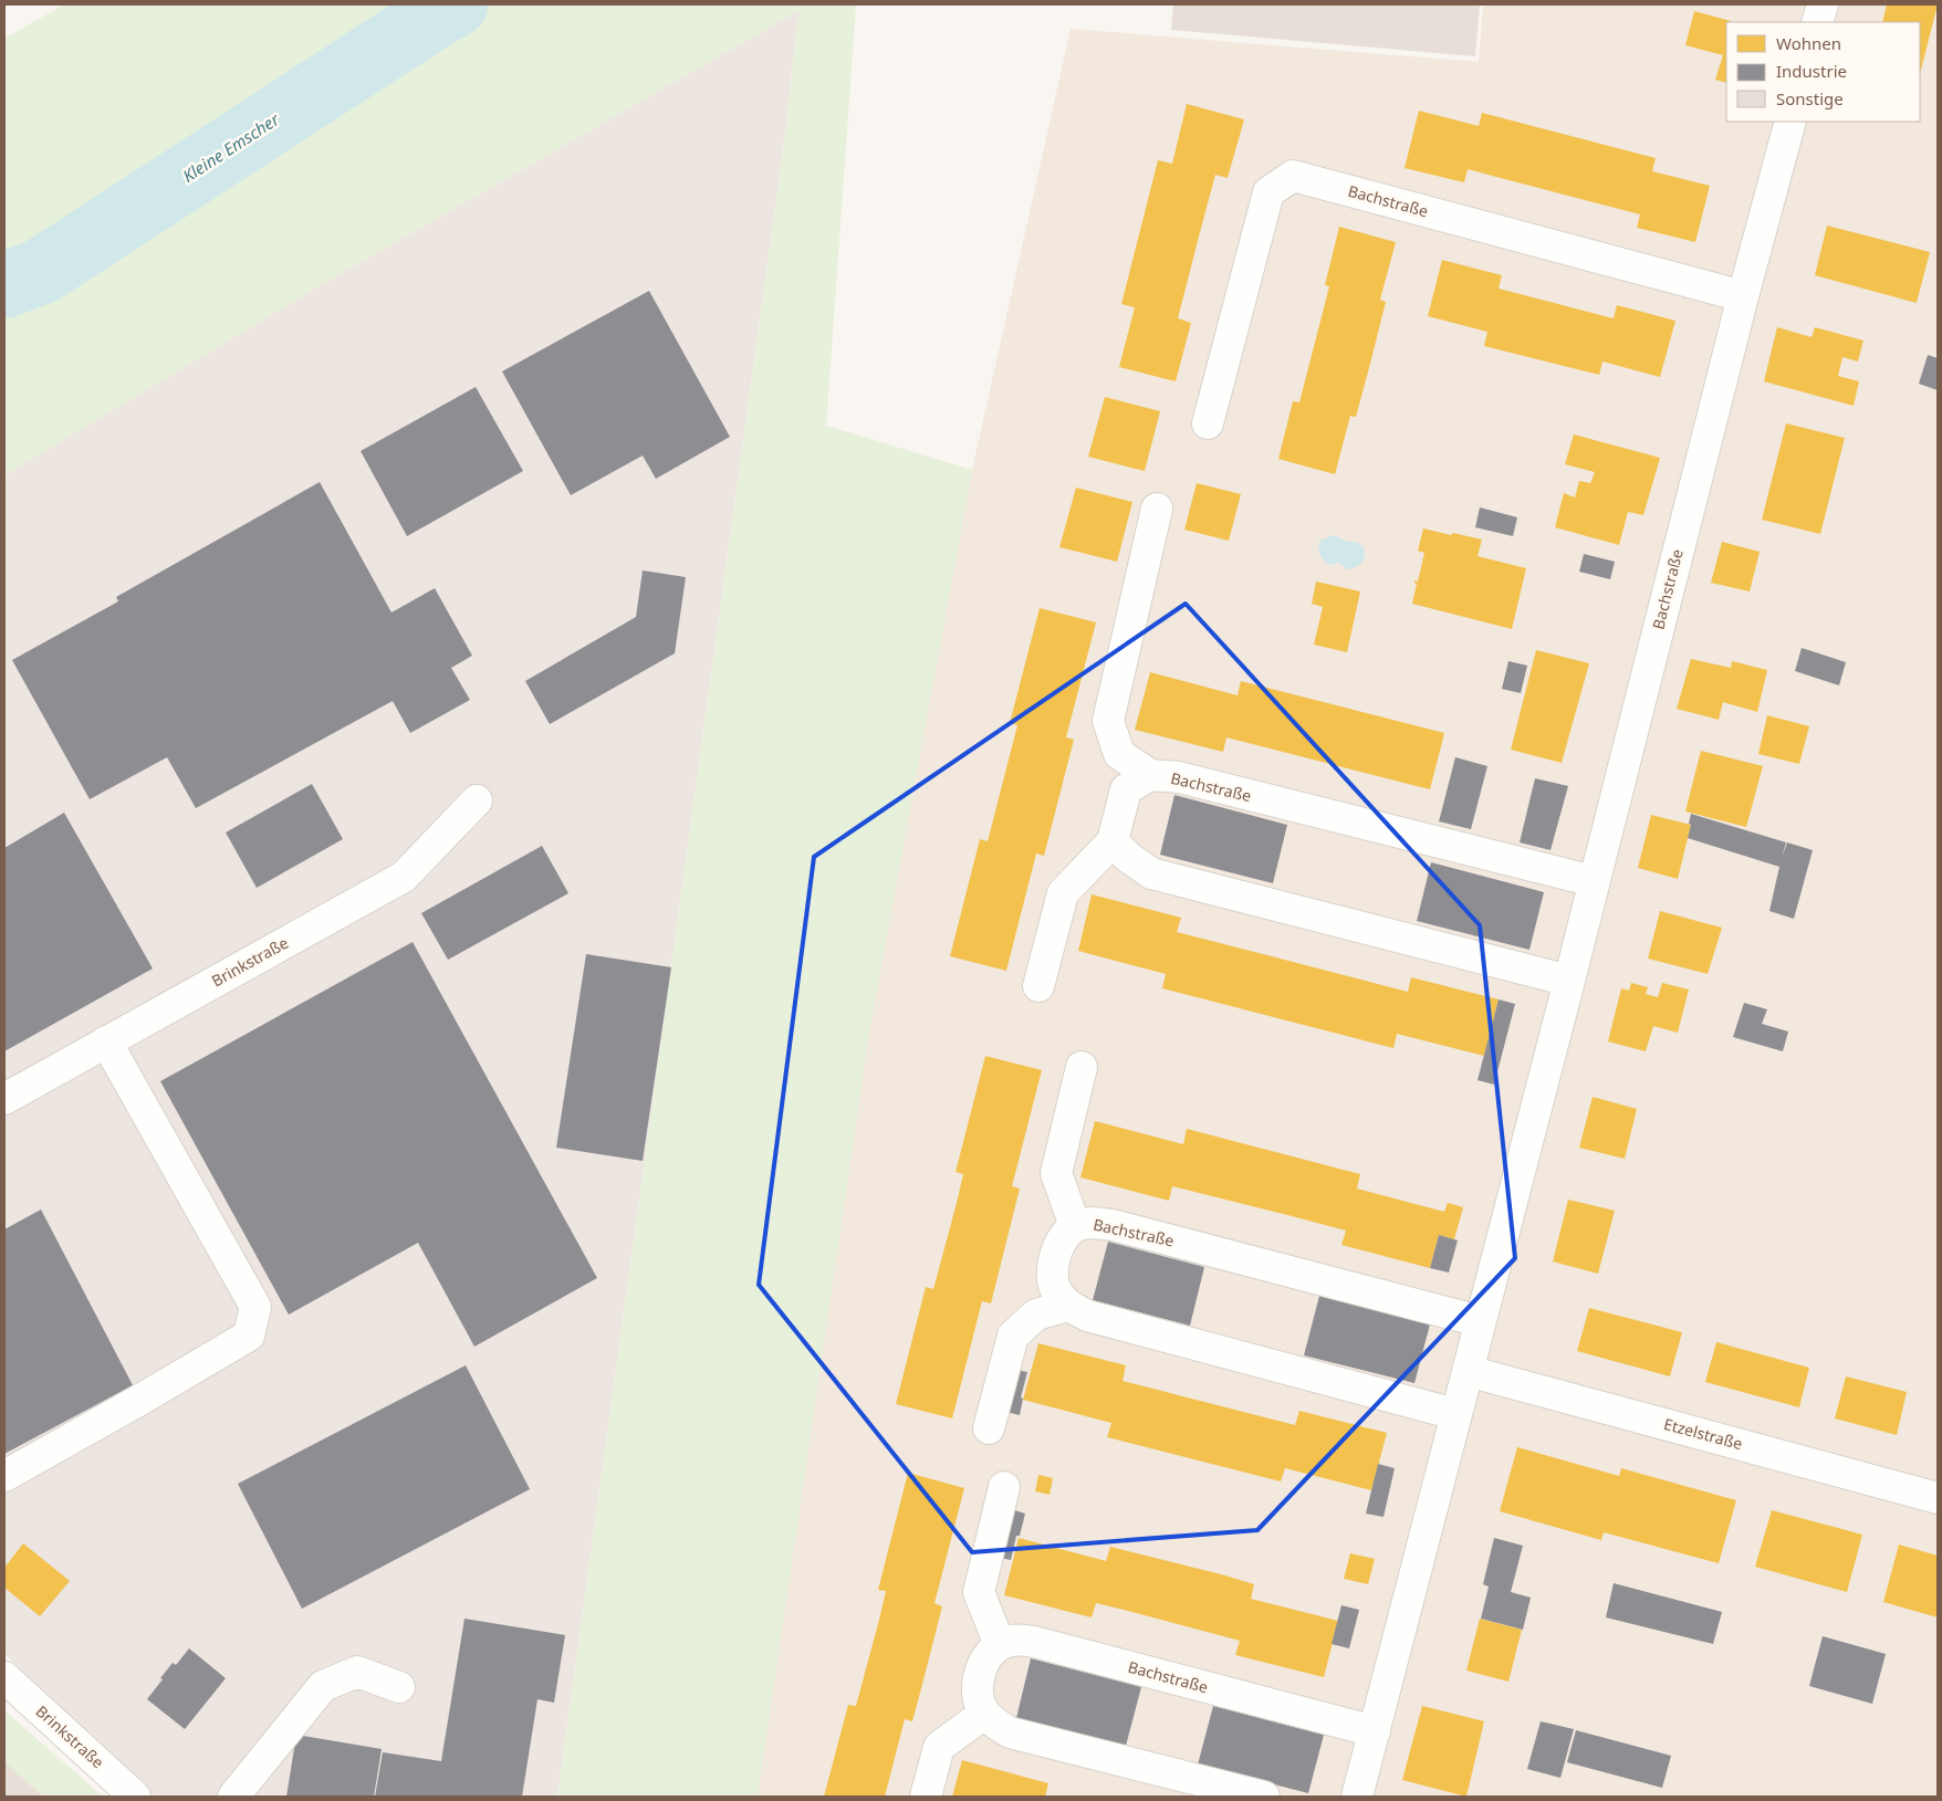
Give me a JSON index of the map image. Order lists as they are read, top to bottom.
{
  "streets": {
    "street": ["Bachstraße", "Brinkstraße", "Etzelstraße"]
  },
  "crossings": [
    ["Bachstraße", "Etzelstraße"]
  ],
  "water": ["Kleine Emscher"],
  "legend": ["Wohnen", "Industrie", "Sonstige"]
}
